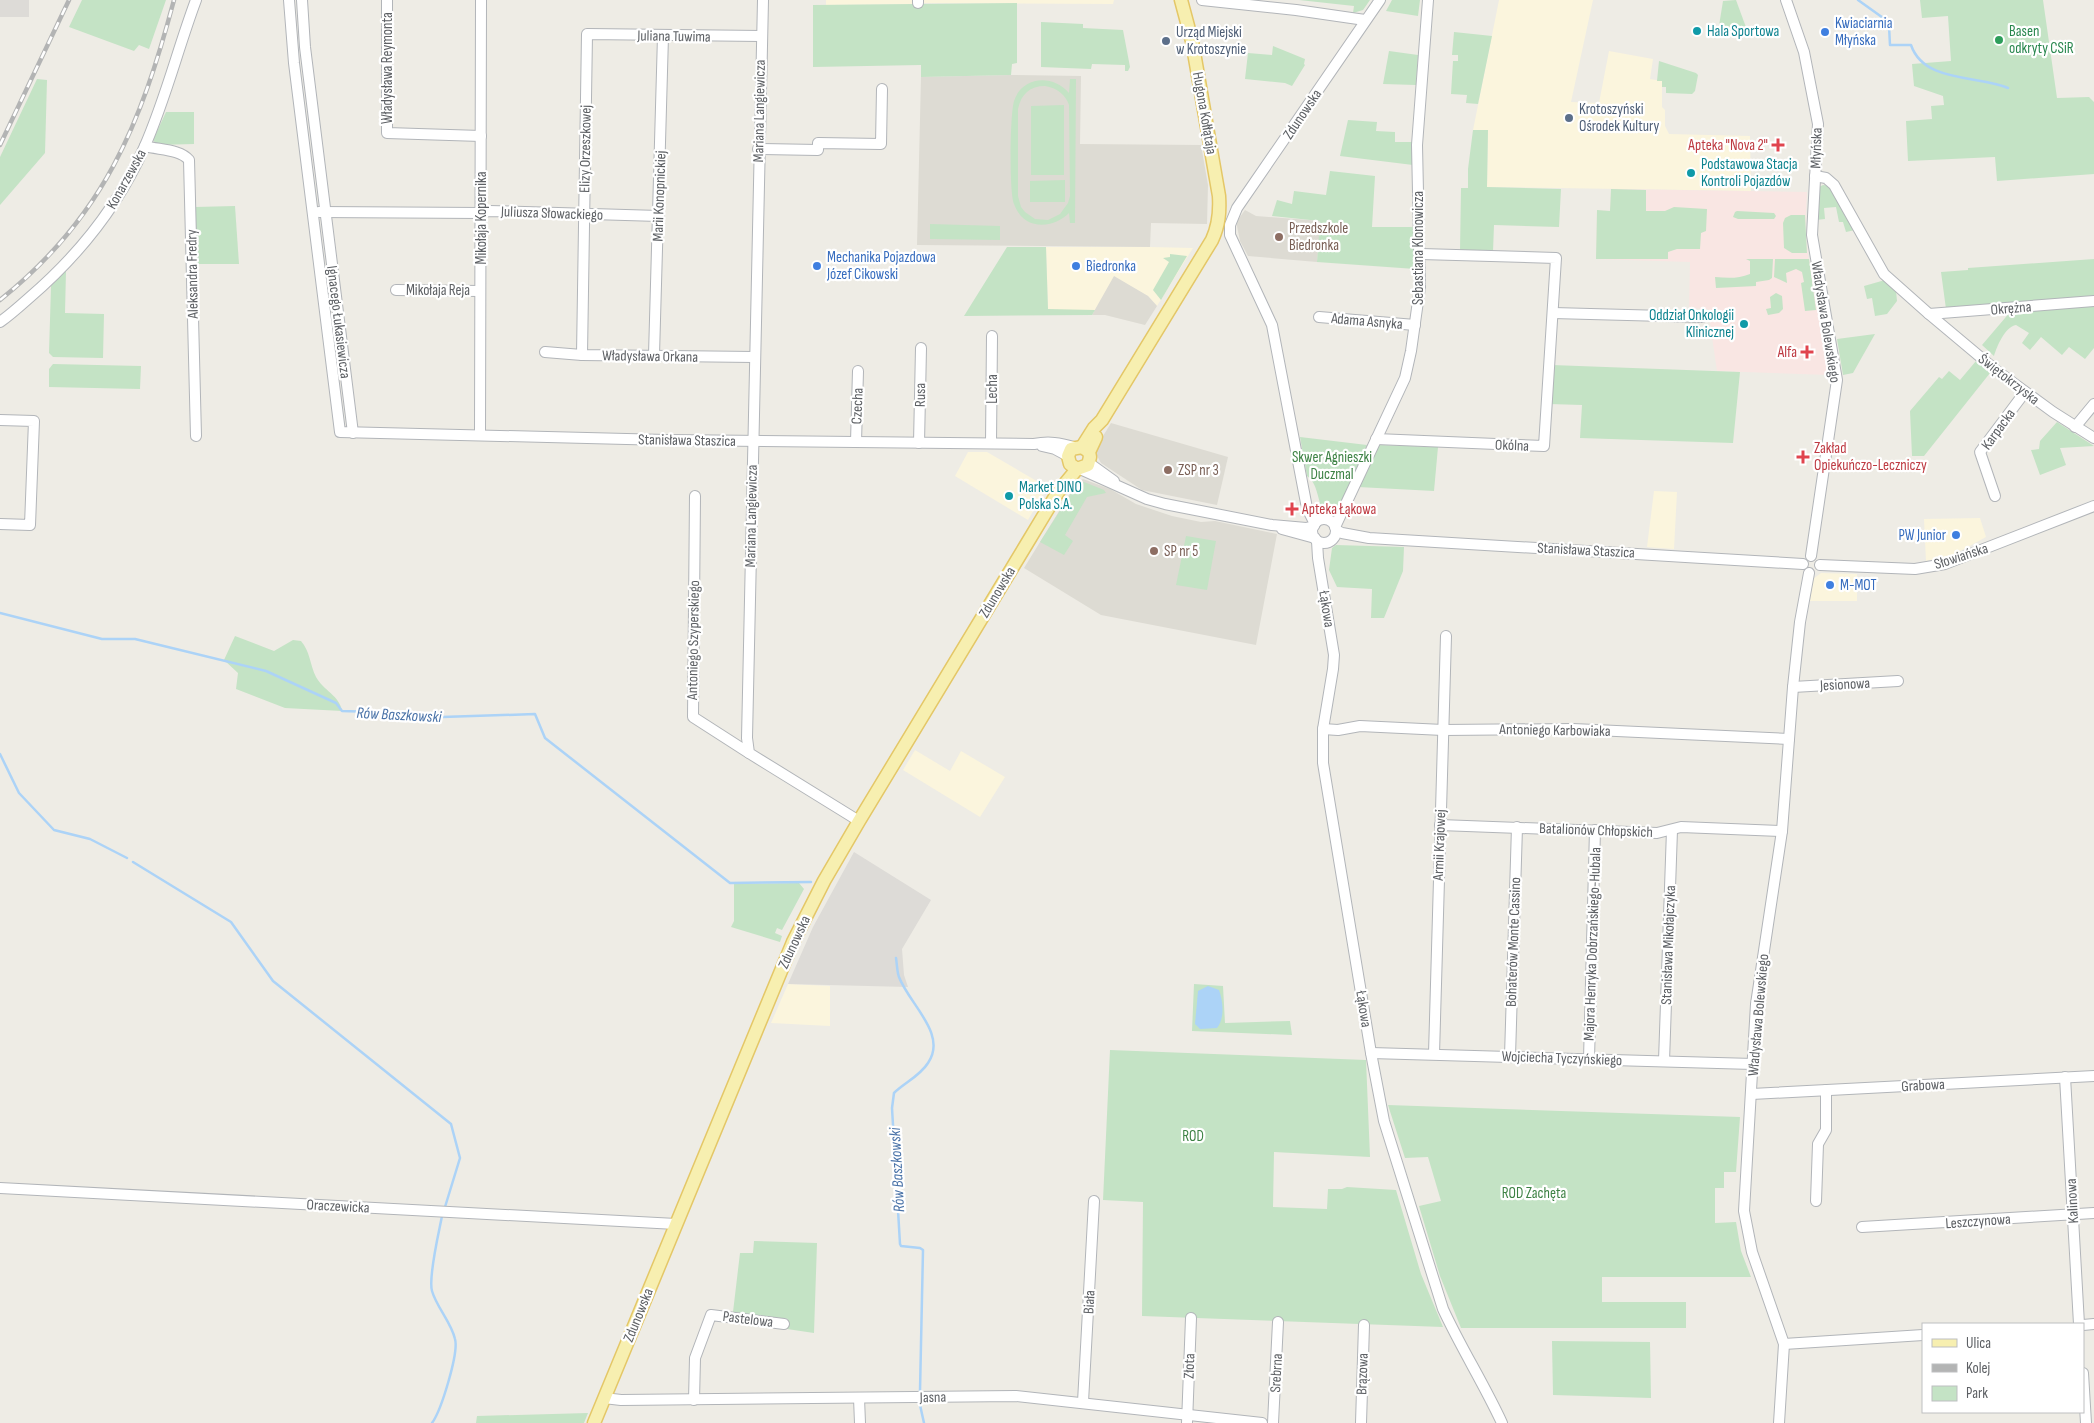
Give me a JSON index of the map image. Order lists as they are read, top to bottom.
{
  "streets": {
    "main road": ["Hugona Kołłątaja", "Zdunowska"],
    "street": [
      "Juliana Tuwima",
      "Władysława Reymonta",
      "Mariana Langiewicza",
      "Młyńska",
      "Elizy Orzeszkowej",
      "Konarzewska",
      "Marii Konopnickiej",
      "Juliusza Słowackiego",
      "Mikołaja Kopernika",
      "Sebastiana Klonowicza",
      "Aleksandra Fredry",
      "Mikołaja Reja",
      "Okrężna",
      "Adama Asnyka",
      "Ignacego Łukasiewicza",
      "Władysława Bolewskiego",
      "Władysława Orkana",
      "Świętokrzyska",
      "Lecha",
      "Rusa",
      "Czecha",
      "Karpacka",
      "Stanisława Staszica",
      "Okólna",
      "Słowiańska",
      "Łąkowa",
      "Antoniego Szyperskiego",
      "Jesionowa",
      "Antoniego Karbowiaka",
      "Batalionów Chłopskich",
      "Armii Krajowej",
      "Bohaterów Monte Cassino",
      "Majora Henryka Dobrzańskiego-Hubala",
      "Stanisława Mikołajczyka",
      "Wojciecha Tyczyńskiego",
      "Grabowa",
      "Kalinowa",
      "Oraczewicka",
      "Leszczynowa",
      "Biała",
      "Pastelowa",
      "Złota",
      "Srebrna",
      "Brązowa",
      "Jasna"
    ]
  },
  "crossings": [
    ["Juliana Tuwima", "Mariana Langiewicza"],
    ["Juliana Tuwima", "Elizy Orzeszkowej"],
    ["Juliana Tuwima", "Marii Konopnickiej"],
    ["Władysława Reymonta", "Mikołaja Kopernika"],
    ["Mariana Langiewicza", "Władysława Orkana"],
    ["Mariana Langiewicza", "Stanisława Staszica"],
    ["Mariana Langiewicza", "Antoniego Szyperskiego"],
    ["Hugona Kołłątaja", "Zdunowska"],
    ["Zdunowska", "Stanisława Staszica"],
    ["Zdunowska", "Łąkowa"],
    ["Zdunowska", "Oraczewicka"],
    ["Zdunowska", "Jasna"],
    ["Młyńska", "Okrężna"],
    ["Młyńska", "Władysława Bolewskiego"],
    ["Młyńska", "Świętokrzyska"],
    ["Elizy Orzeszkowej", "Juliusza Słowackiego"],
    ["Elizy Orzeszkowej", "Władysława Orkana"],
    ["Konarzewska", "Aleksandra Fredry"],
    ["Marii Konopnickiej", "Juliusza Słowackiego"],
    ["Marii Konopnickiej", "Władysława Orkana"],
    ["Juliusza Słowackiego", "Mikołaja Kopernika"],
    ["Juliusza Słowackiego", "Ignacego Łukasiewicza"],
    ["Mikołaja Kopernika", "Mikołaja Reja"],
    ["Mikołaja Kopernika", "Stanisława Staszica"],
    ["Sebastiana Klonowicza", "Adama Asnyka"],
    ["Sebastiana Klonowicza", "Stanisława Staszica"],
    ["Sebastiana Klonowicza", "Okólna"],
    ["Sebastiana Klonowicza", "Łąkowa"],
    ["Okrężna", "Świętokrzyska"],
    ["Ignacego Łukasiewicza", "Stanisława Staszica"],
    ["Władysława Bolewskiego", "Stanisława Staszica"],
    ["Władysława Bolewskiego", "Słowiańska"],
    ["Władysława Bolewskiego", "Jesionowa"],
    ["Władysława Bolewskiego", "Antoniego Karbowiaka"],
    ["Władysława Bolewskiego", "Batalionów Chłopskich"],
    ["Władysława Bolewskiego", "Wojciecha Tyczyńskiego"],
    ["Władysława Bolewskiego", "Grabowa"],
    ["Świętokrzyska", "Karpacka"],
    ["Lecha", "Stanisława Staszica"],
    ["Rusa", "Stanisława Staszica"],
    ["Czecha", "Stanisława Staszica"],
    ["Stanisława Staszica", "Słowiańska"],
    ["Stanisława Staszica", "Łąkowa"],
    ["Łąkowa", "Antoniego Karbowiaka"],
    ["Łąkowa", "Wojciecha Tyczyńskiego"],
    ["Antoniego Karbowiaka", "Armii Krajowej"],
    ["Batalionów Chłopskich", "Armii Krajowej"],
    ["Batalionów Chłopskich", "Bohaterów Monte Cassino"],
    ["Batalionów Chłopskich", "Majora Henryka Dobrzańskiego-Hubala"],
    ["Batalionów Chłopskich", "Stanisława Mikołajczyka"],
    ["Armii Krajowej", "Wojciecha Tyczyńskiego"],
    ["Bohaterów Monte Cassino", "Wojciecha Tyczyńskiego"],
    ["Majora Henryka Dobrzańskiego-Hubala", "Wojciecha Tyczyńskiego"],
    ["Stanisława Mikołajczyka", "Wojciecha Tyczyńskiego"],
    ["Grabowa", "Kalinowa"],
    ["Kalinowa", "Leszczynowa"],
    ["Biała", "Jasna"],
    ["Pastelowa", "Jasna"],
    ["Złota", "Jasna"]
  ],
  "water": ["Rów Baszkowski"],
  "parks": ["Skwer Agnieszki Duczmal", "ROD", "ROD Zachęta"],
  "places": {
    "other": [
      "Hala Sportowa",
      "Kwiaciarnia Młyńska",
      "Basen odkryty CSiR",
      "Urząd Miejski w Krotoszynie",
      "Krotoszyński Ośrodek Kultury",
      "Podstawowa Stacja Kontroli Pojazdów",
      "Przedszkole Biedronka",
      "Mechanika Pojazdowa Józef Cikowski",
      "Biedronka",
      "Oddział Onkologii Klinicznej",
      "ZSP nr 3",
      "Market DINO Polska S.A.",
      "PW Junior",
      "SP nr 5",
      "M-MOT"
    ],
    "health": [
      "Apteka \"Nova 2\"",
      "Alfa",
      "Zakład Opiekuńczo-Leczniczy",
      "Apteka Łąkowa"
    ]
  },
  "legend": ["Ulica", "Kolej", "Park"]
}
